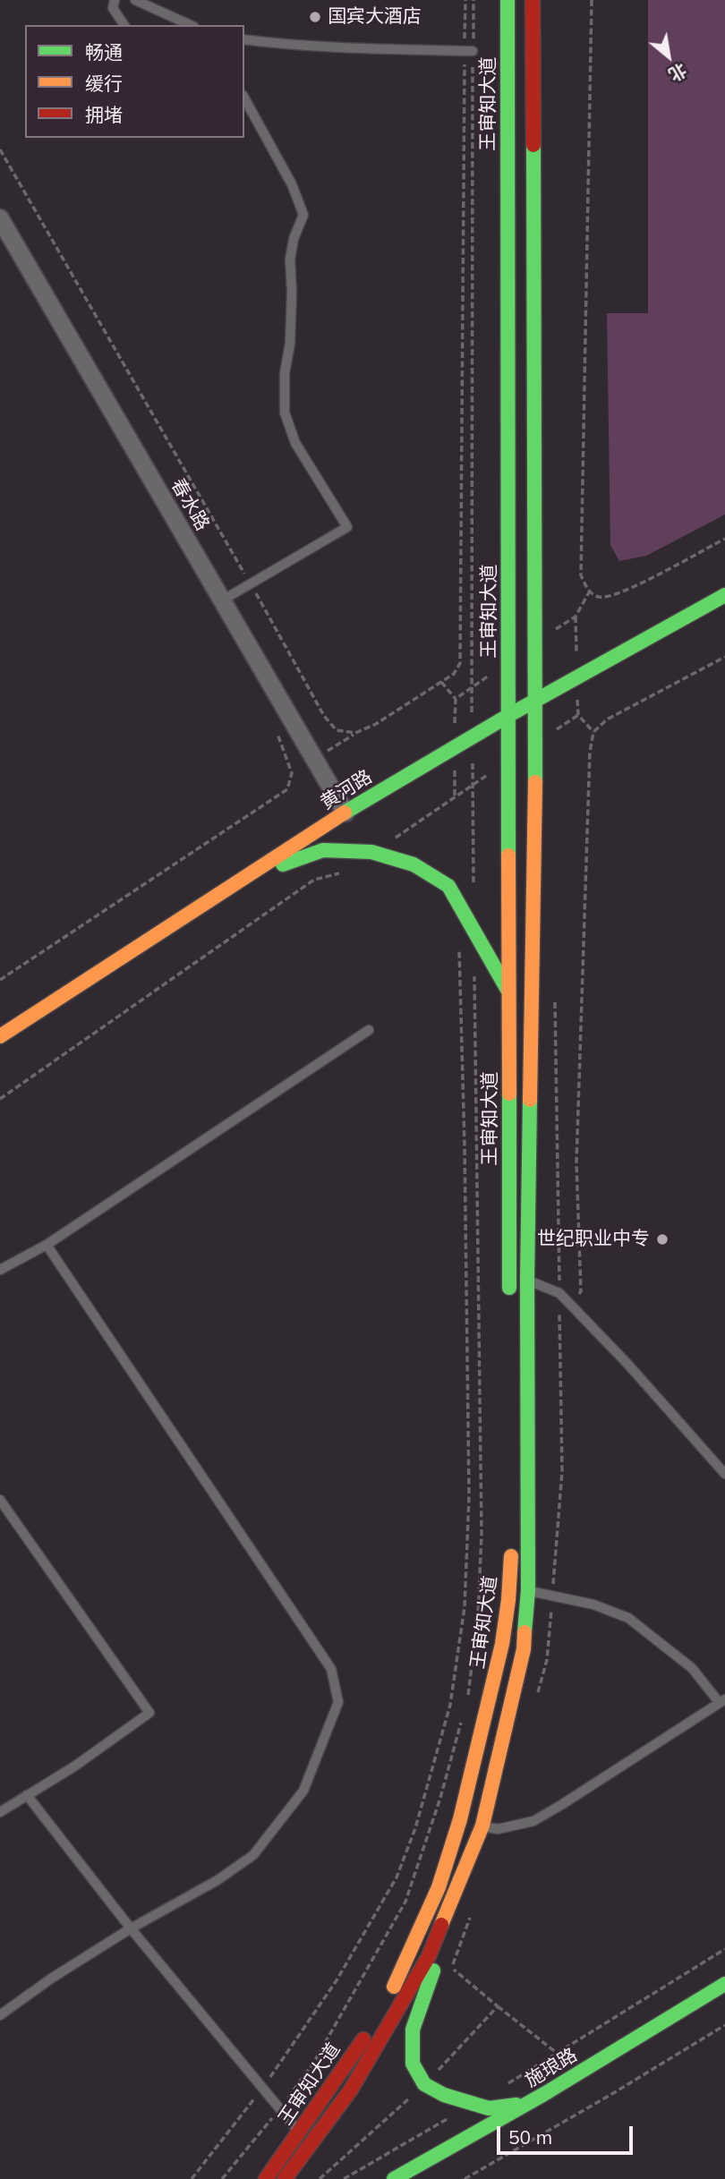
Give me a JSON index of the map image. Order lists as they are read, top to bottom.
{
  "streets": {
    "main road": ["王审知大道", "黄河路", "施琅路"],
    "street": ["春水路"]
  },
  "crossings": [
    ["王审知大道", "黄河路"],
    ["春水路", "黄河路"]
  ],
  "places": ["国宾大酒店", "世纪职业中专"],
  "legend": ["畅通", "缓行", "拥堵"],
  "scale_bar": "50 m",
  "north": "bottom right"
}
